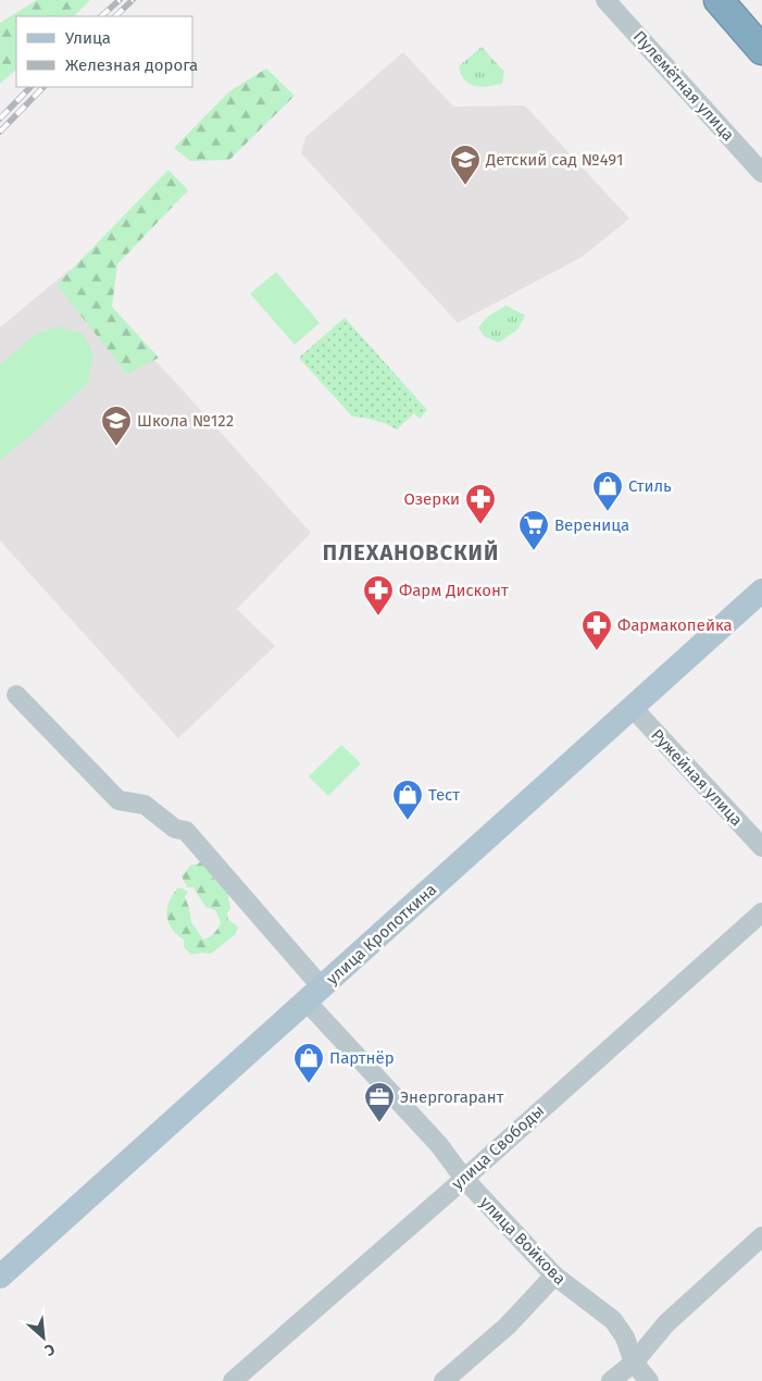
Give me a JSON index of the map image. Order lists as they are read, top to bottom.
{
  "streets": {
    "main road": ["улица Кропоткина"],
    "street": [
      "Пулемётная улица",
      "Ружейная улица",
      "улица Свободы",
      "улица Войкова"
    ]
  },
  "crossings": [
    ["Ружейная улица", "улица Кропоткина"],
    ["улица Кропоткина", "улица Войкова"],
    ["улица Свободы", "улица Войкова"]
  ],
  "districts": ["ПЛЕХАНОВСКИЙ"],
  "places": {
    "school or university": ["Детский сад №491", "Школа №122"],
    "shop": ["Стиль", "Тест", "Партнёр"],
    "pharmacy": ["Озерки", "Фарм Дисконт", "Фармакопейка"],
    "supermarket": ["Вереница"],
    "office": ["Энергогарант"]
  },
  "legend": ["Улица", "Железная дорога"],
  "north": "bottom right"
}
